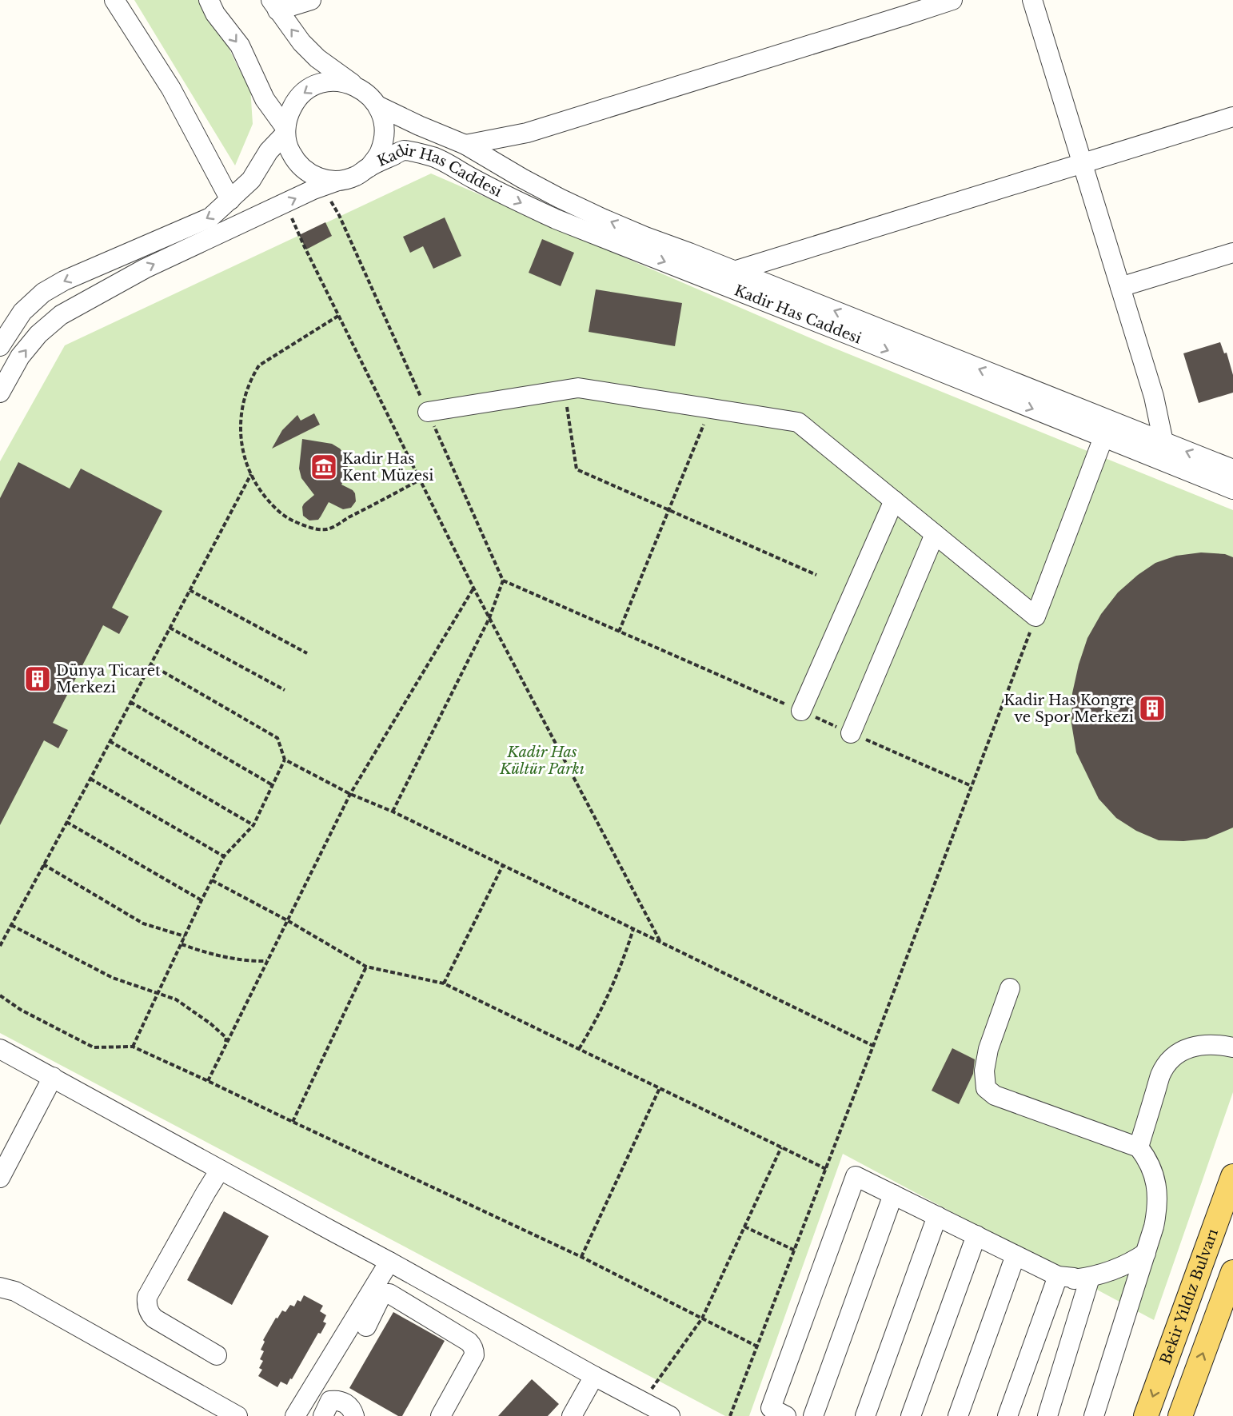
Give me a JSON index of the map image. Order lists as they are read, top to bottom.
{
  "streets": {
    "main road": ["Bekir Yıldız Bulvarı"],
    "street": ["Kadir Has Caddesi"]
  },
  "parks": ["Kadir Has Kültür Parkı"],
  "places": {
    "museum": ["Kadir Has Kent Müzesi"],
    "building": ["Dünya Ticaret Merkezi", "Kadir Has Kongre ve Spor Merkezi"]
  }
}
